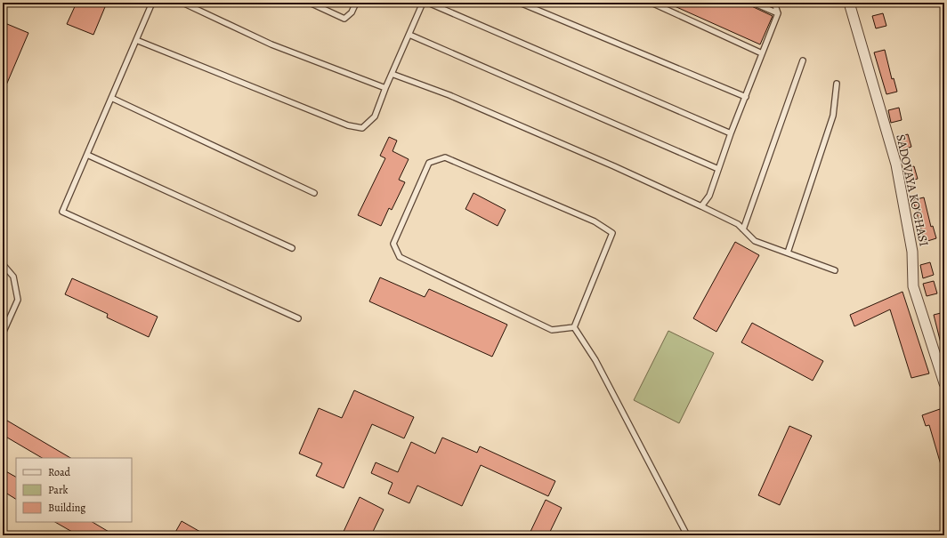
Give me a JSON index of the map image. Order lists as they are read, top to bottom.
{
  "streets": {
    "street": ["SADOVAYA KO'CHASI"]
  },
  "legend": ["Road", "Park", "Building"]
}
